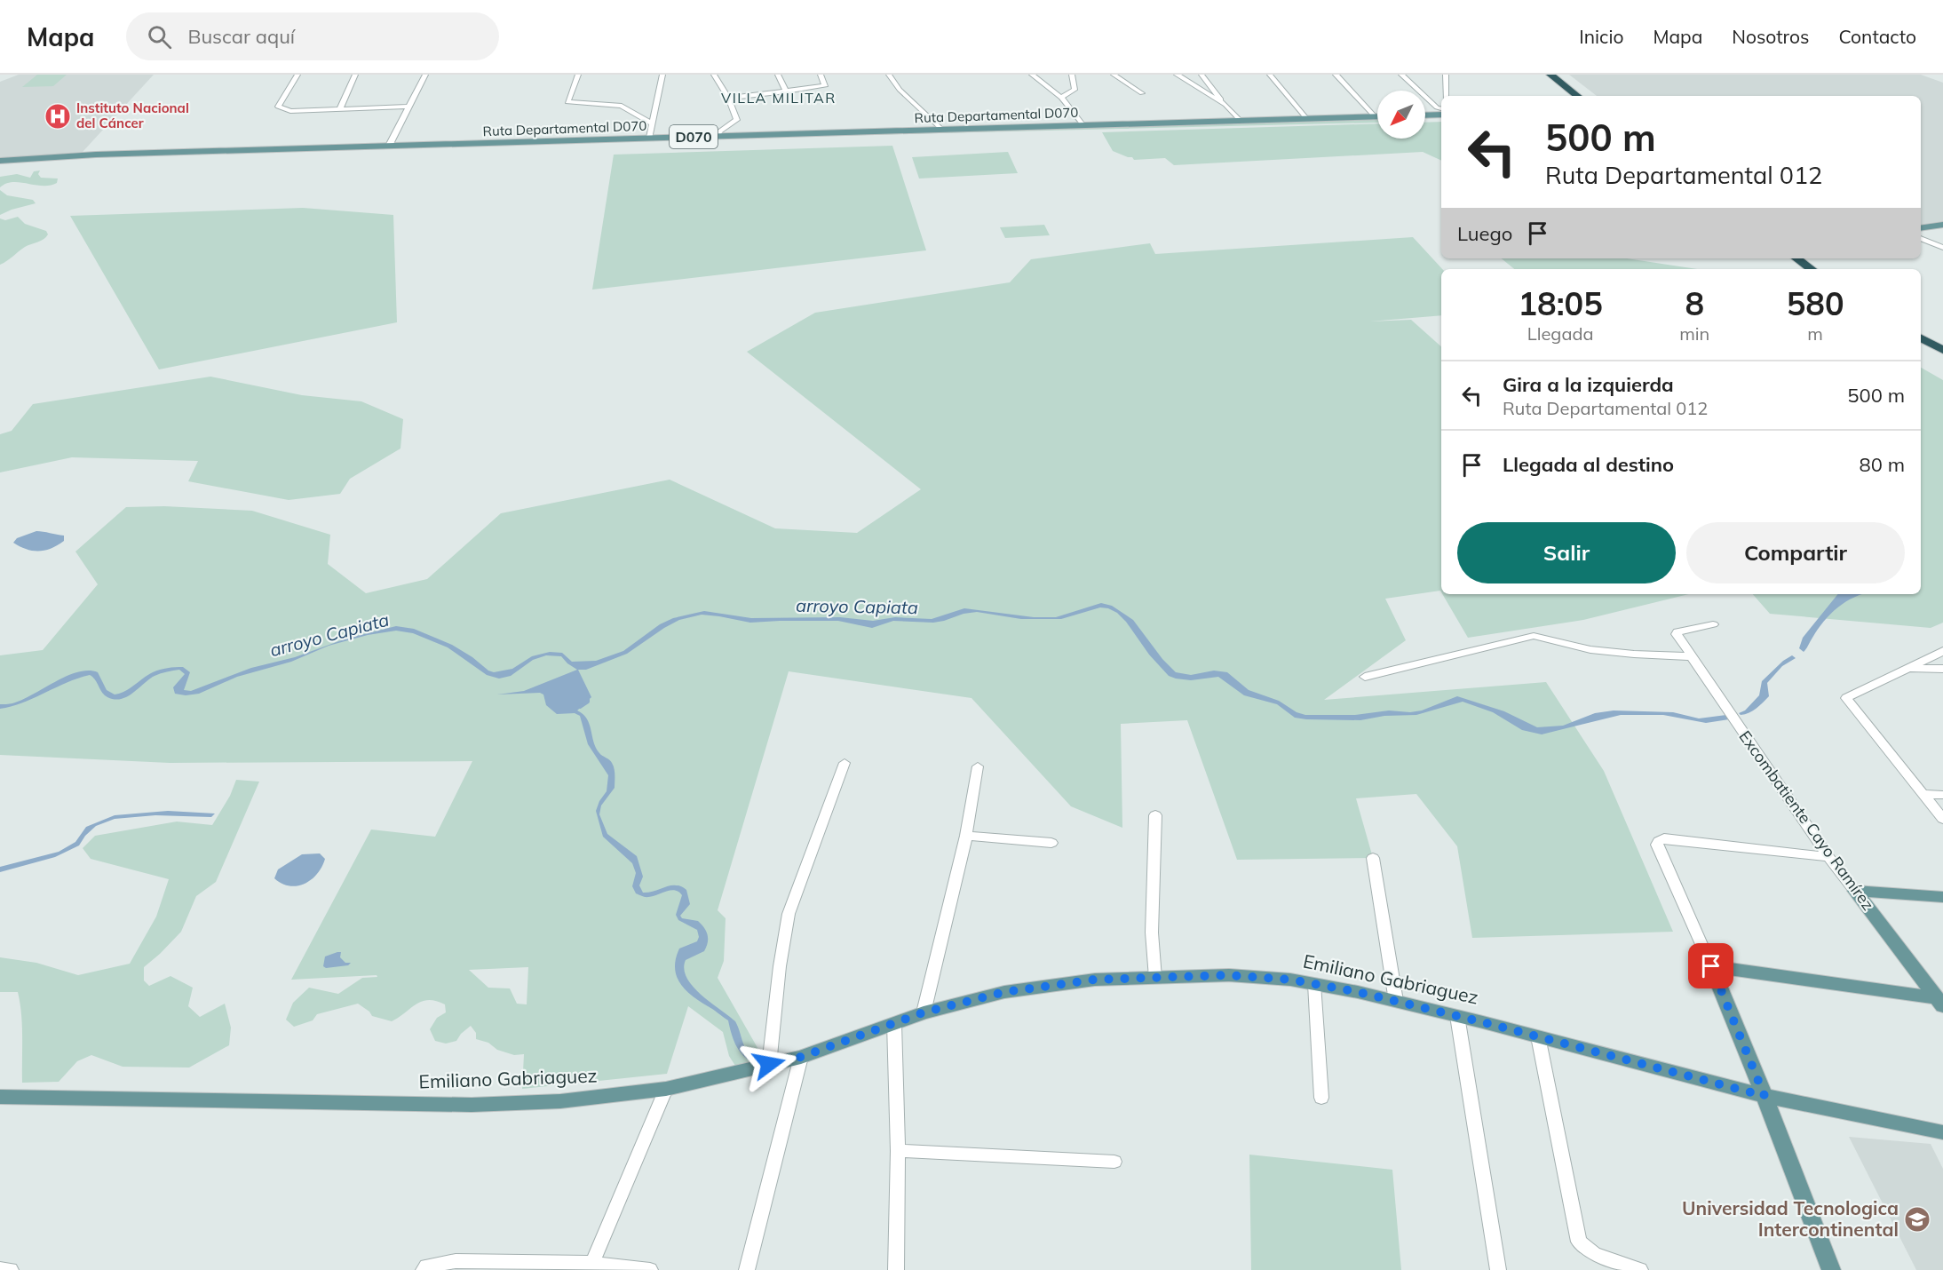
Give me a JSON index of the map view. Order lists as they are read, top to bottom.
{
  "streets": {
    "main road": [
      "Ruta Departamental D070",
      "D070",
      "Excombatiente Cayo Ramírez",
      "Emiliano Gabriaguez"
    ]
  },
  "districts": ["VILLA MILITAR"],
  "water": ["arroyo Capiata"],
  "places": {
    "hospital": ["Instituto Nacional del Cáncer"],
    "school or university": ["Universidad Tecnologica Intercontinental"]
  },
  "north": "bottom left",
  "page": {
    "header": "Mapa",
    "search": "Buscar aquí",
    "nav": [
      "Inicio",
      "Mapa",
      "Nosotros",
      "Contacto"
    ],
    "turn": ["500 m", "Ruta Departamental 012"],
    "then": "Luego",
    "eta": [
      "18:05",
      "Llegada",
      "8",
      "min",
      "580",
      "m"
    ],
    "list": [
      {
        "name": "Gira a la izquierda",
        "note": "Ruta Departamental 012",
        "value": "500 m"
      },
      {
        "name": "Llegada al destino",
        "value": "80 m"
      }
    ],
    "buttons": ["Salir", "Compartir"]
  }
}
